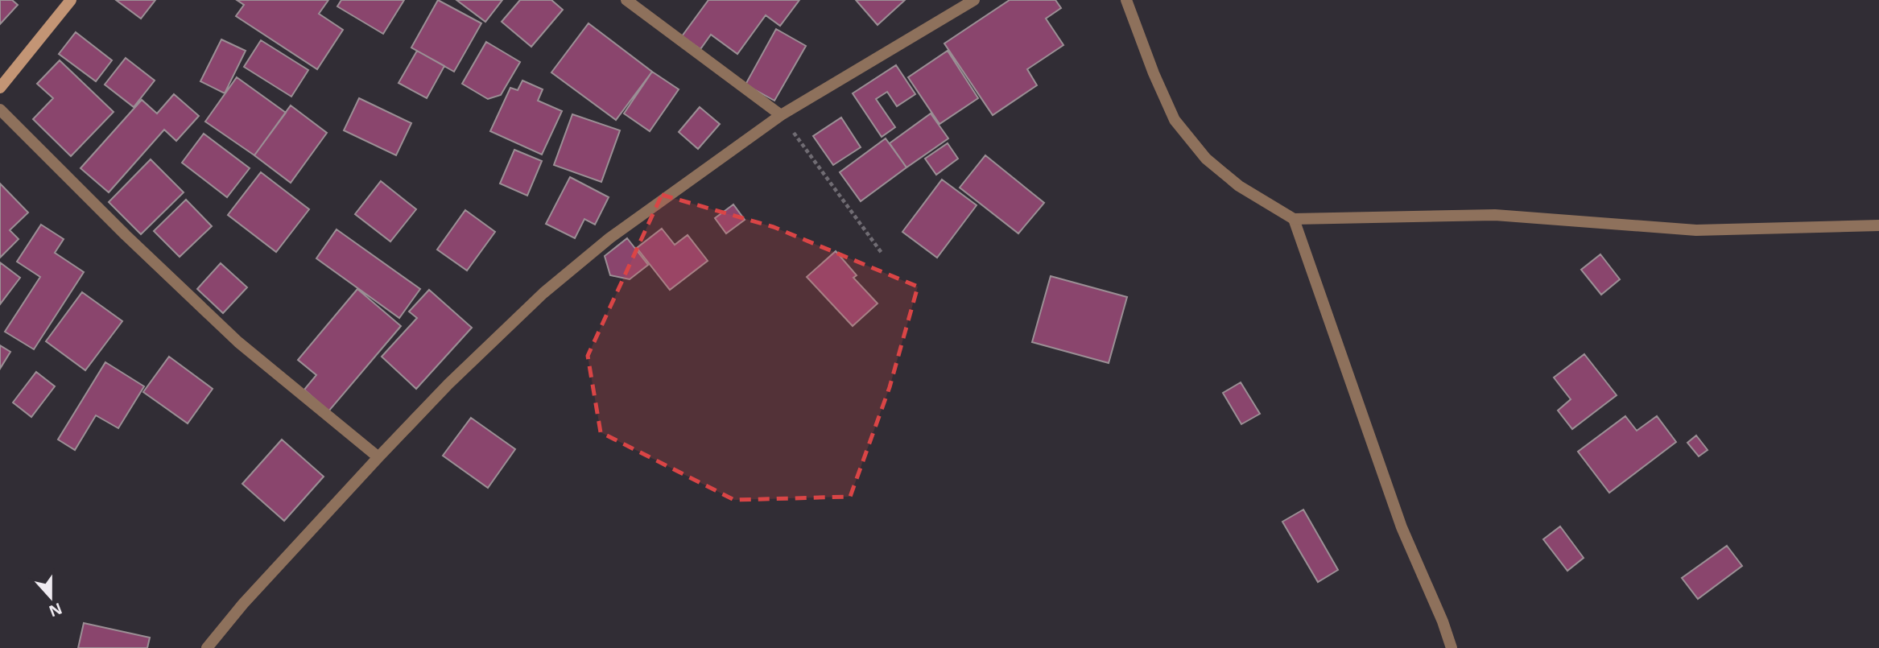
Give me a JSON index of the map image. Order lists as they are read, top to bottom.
{
  "north": "bottom"
}
